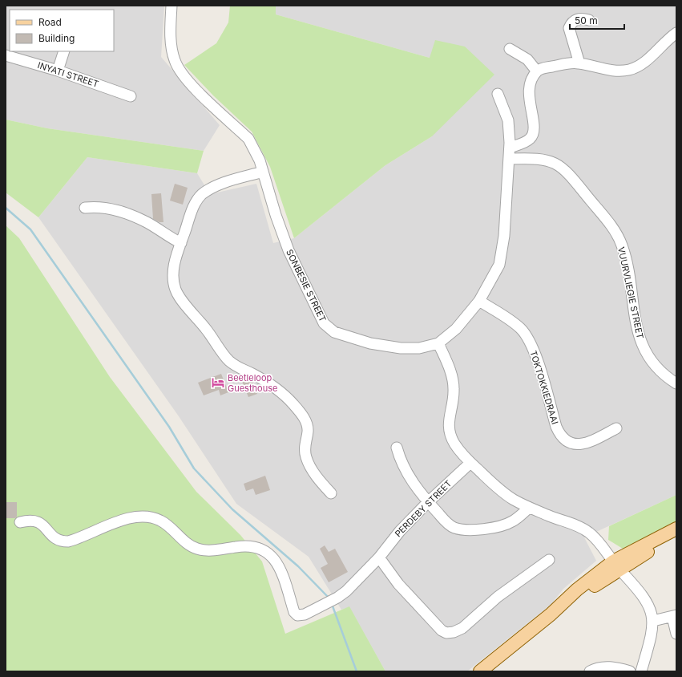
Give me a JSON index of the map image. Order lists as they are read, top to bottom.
{
  "streets": {
    "street": [
      "INYATI STREET",
      "SONBESIE STREET",
      "VUURVLIEGIE STREET",
      "TOKTOKKIEDRAAI",
      "PERDEBY STREET"
    ]
  },
  "crossings": [
    ["SONBESIE STREET", "VUURVLIEGIE STREET"],
    ["SONBESIE STREET", "TOKTOKKIEDRAAI"]
  ],
  "places": {
    "hotel": ["Beetleloop Guesthouse"]
  },
  "legend": ["Road", "Building"],
  "scale_bar": "50 m"
}
